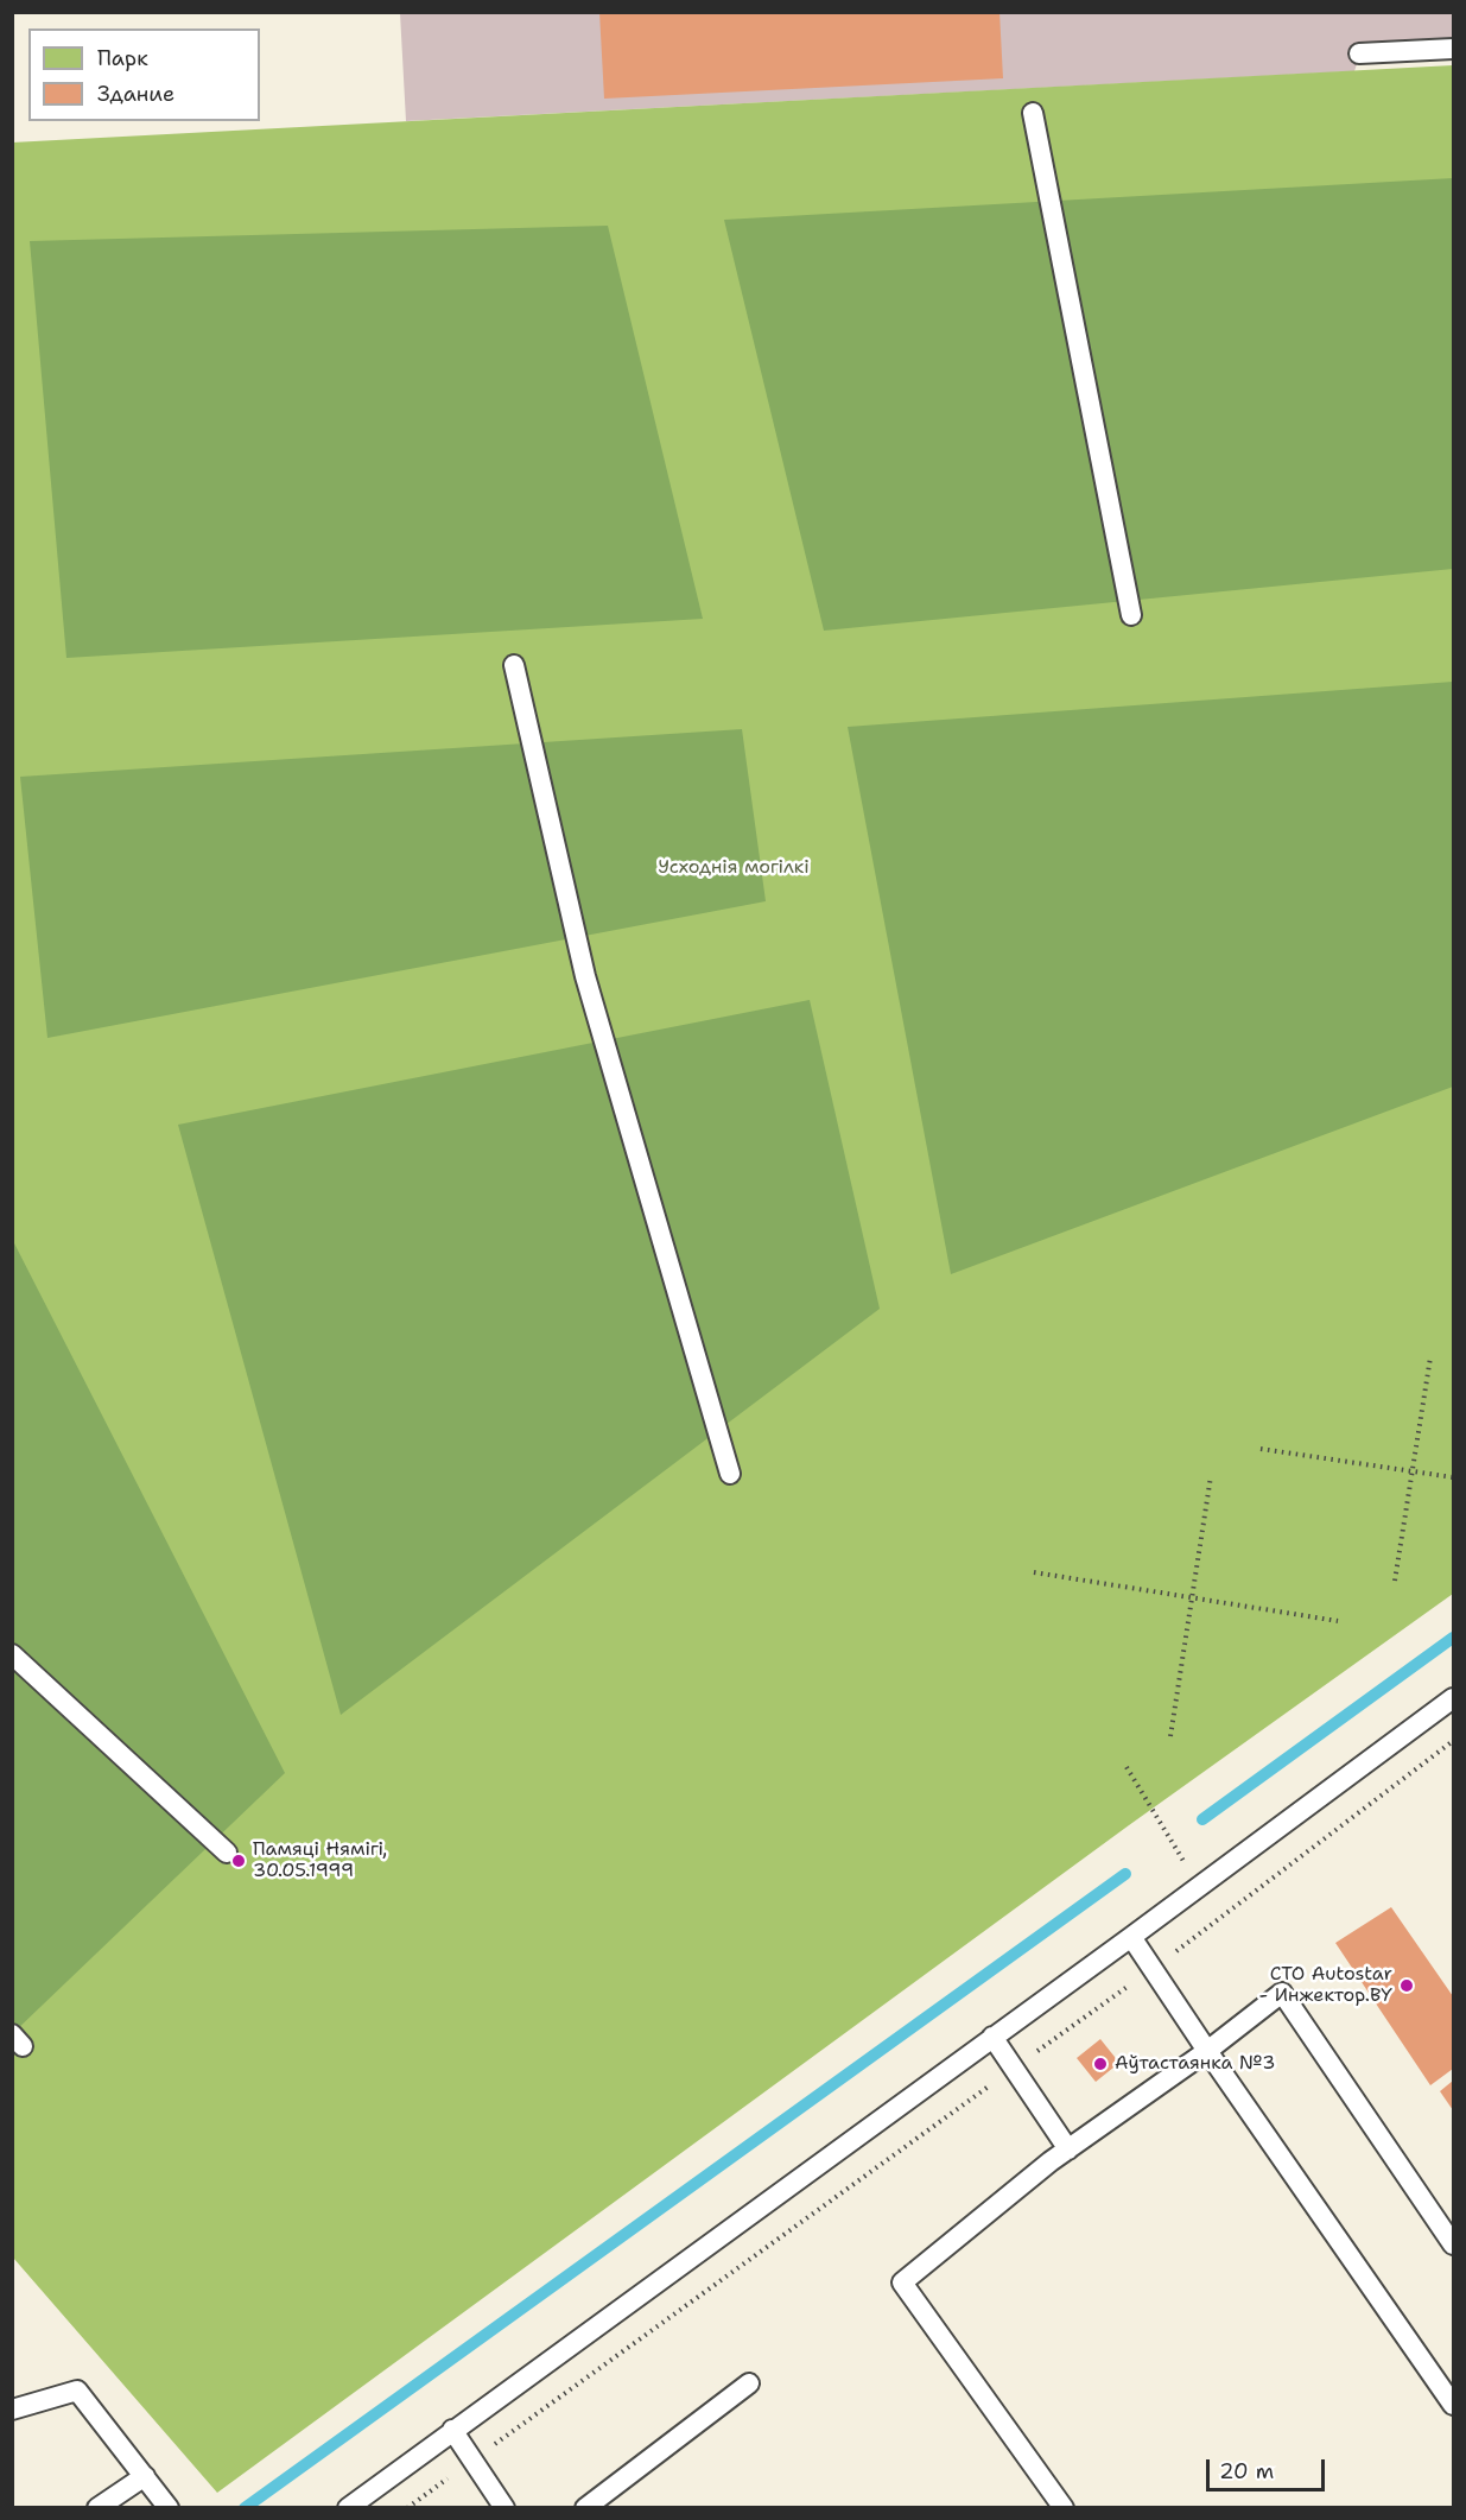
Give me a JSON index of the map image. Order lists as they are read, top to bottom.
{
  "parks": ["Усходнія могілкі"],
  "places": ["Памяці Нямігі, 30.05.1999", "СТО Autostar - Инжектор.BY", "Аўтастаянка №3"],
  "legend": ["Парк", "Здание"],
  "scale_bar": "20 m"
}
